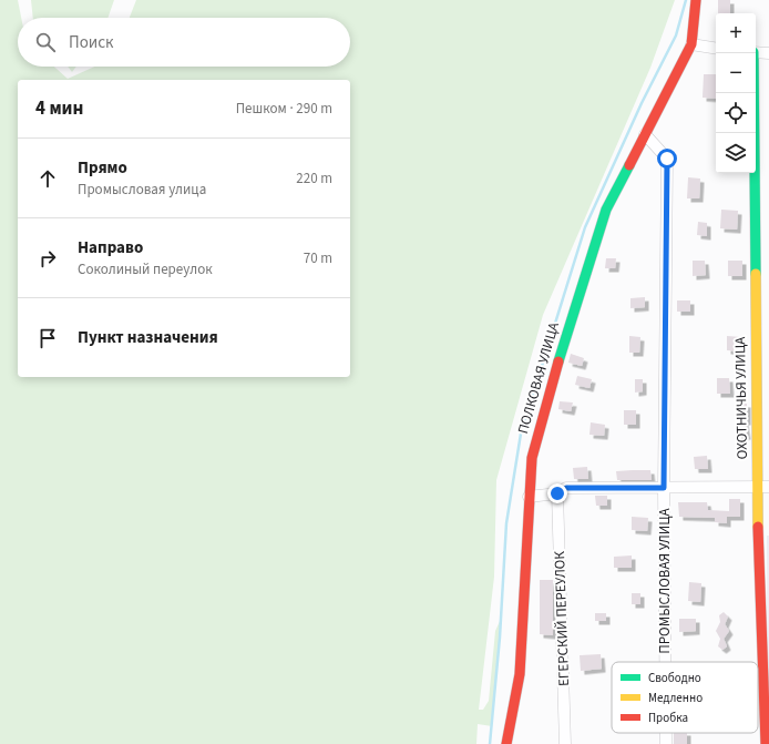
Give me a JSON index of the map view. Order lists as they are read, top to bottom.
{
  "streets": {
    "street": [
      "ПОЛКОВАЯ УЛИЦА",
      "ОХОТНИЧЬЯ УЛИЦА",
      "ПРОМЫСЛОВАЯ УЛИЦА",
      "ЕГЕРСКИЙ ПЕРЕУЛОК"
    ]
  },
  "crossings": [
    ["ПОЛКОВАЯ УЛИЦА", "ПРОМЫСЛОВАЯ УЛИЦА"]
  ],
  "legend": ["Свободно", "Медленно", "Пробка"],
  "page": {
    "map_buttons": ["+", "−"],
    "search": "Поиск",
    "heading": ["4 мин", "Пешком · 290 m"],
    "list": [
      ["Прямо", "Промысловая улица", "220 m"],
      ["Направо", "Соколиный переулок", "70 m"],
      "Пункт назначения"
    ]
  }
}
